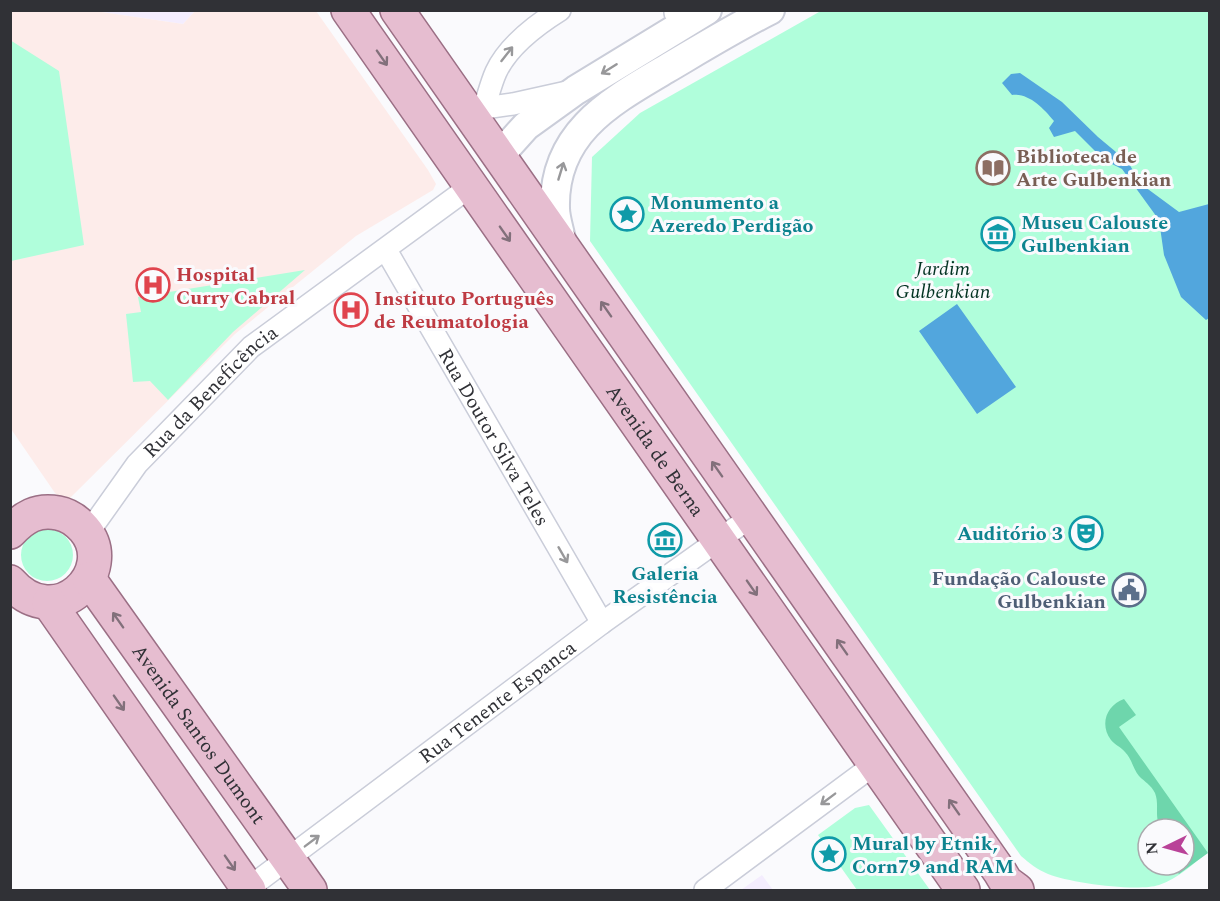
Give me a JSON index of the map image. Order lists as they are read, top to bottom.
{
  "streets": {
    "main road": ["Avenida de Berna", "Avenida Santos Dumont"],
    "street": ["Rua da Beneficência", "Rua Doutor Silva Teles", "Rua Tenente Espanca"]
  },
  "crossings": [
    ["Rua da Beneficência", "Rua Doutor Silva Teles"],
    ["Rua da Beneficência", "Avenida de Berna"],
    ["Rua Doutor Silva Teles", "Rua Tenente Espanca"],
    ["Avenida de Berna", "Rua Tenente Espanca"],
    ["Rua Tenente Espanca", "Avenida Santos Dumont"]
  ],
  "one_way": ["Rua Doutor Silva Teles", "Rua Tenente Espanca"],
  "parks": ["Jardim Gulbenkian"],
  "places": {
    "library": ["Biblioteca de Arte Gulbenkian"],
    "place": ["Monumento a Azeredo Perdigão", "Mural by Etnik, Corn79 and RAM"],
    "museum": ["Museu Calouste Gulbenkian", "Galeria Resistência"],
    "hospital": ["Hospital Curry Cabral", "Instituto Português de Reumatologia"],
    "theatre": ["Auditório 3"],
    "public building": ["Fundação Calouste Gulbenkian"]
  },
  "north": "left"
}
